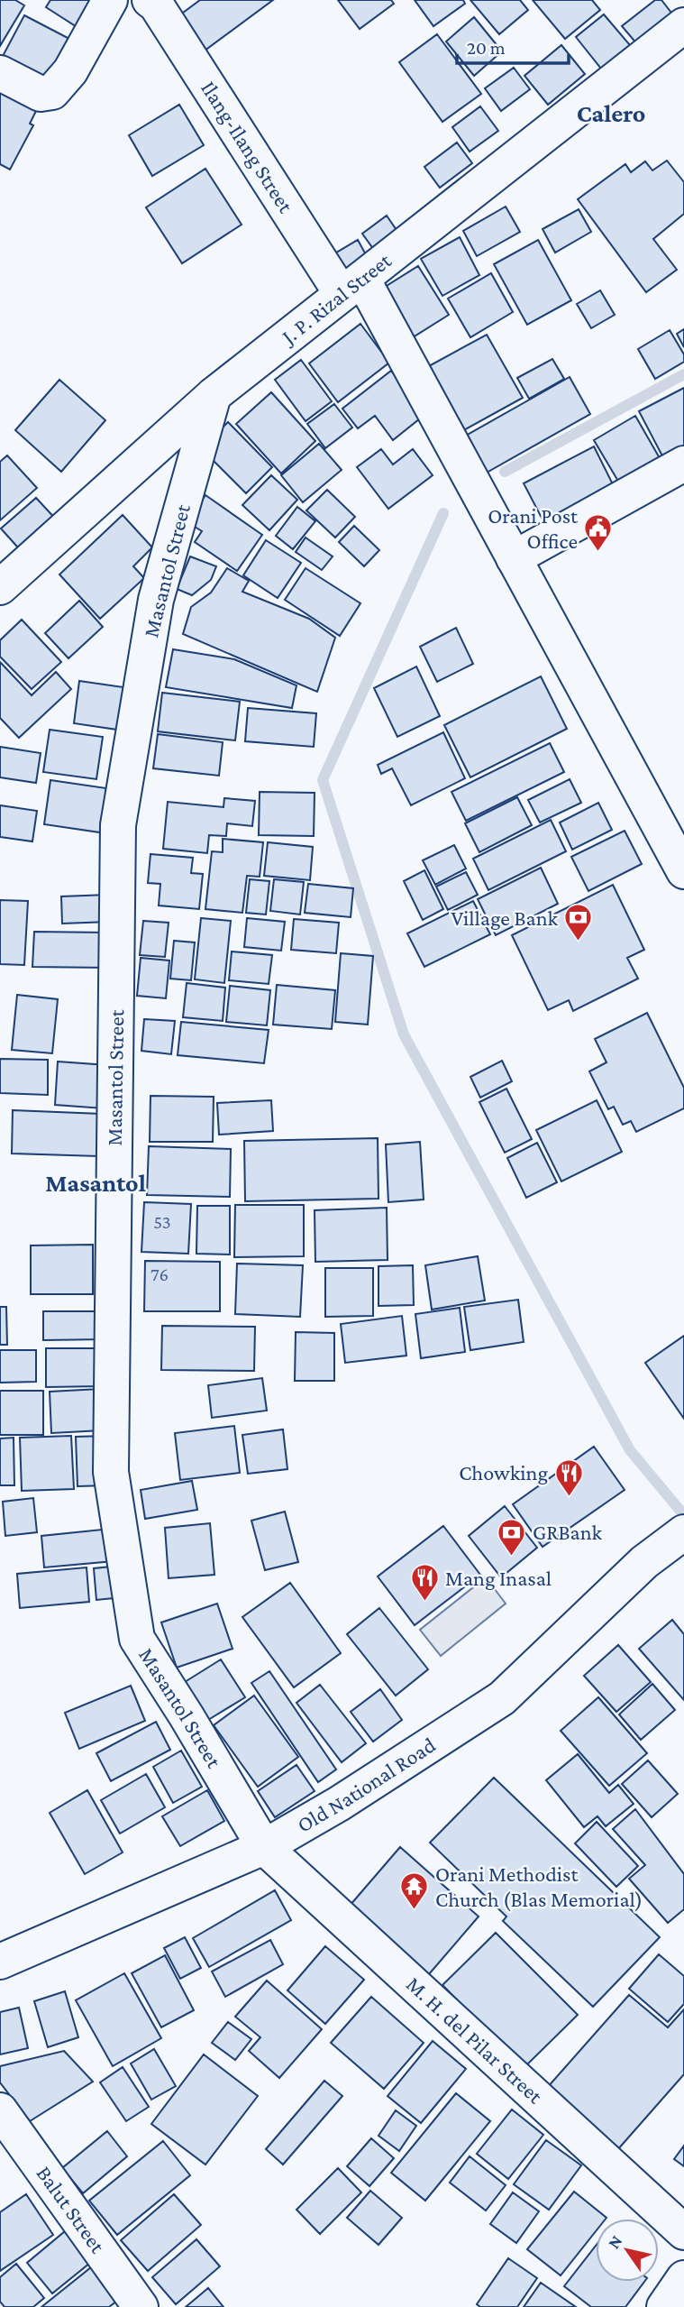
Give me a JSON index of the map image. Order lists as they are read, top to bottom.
{
  "streets": {
    "street": [
      "Ilang-Ilang Street",
      "J. P. Rizal Street",
      "Masantol Street",
      "Old National Road",
      "M. H. del Pilar Street",
      "Balut Street"
    ]
  },
  "crossings": [
    ["Ilang-Ilang Street", "J. P. Rizal Street"],
    ["J. P. Rizal Street", "Masantol Street"],
    ["Masantol Street", "Old National Road"],
    ["Masantol Street", "M. H. del Pilar Street"],
    ["Old National Road", "M. H. del Pilar Street"]
  ],
  "districts": ["Calero", "Masantol"],
  "places": {
    "public building": ["Orani Post Office"],
    "bank": ["Village Bank", "GRBank"],
    "restaurant": ["Chowking", "Mang Inasal"],
    "temple": ["Orani Methodist Church (Blas Memorial)"]
  },
  "house_numbers": ["53", "76"],
  "scale_bar": "20 m",
  "north": "top left"
}
